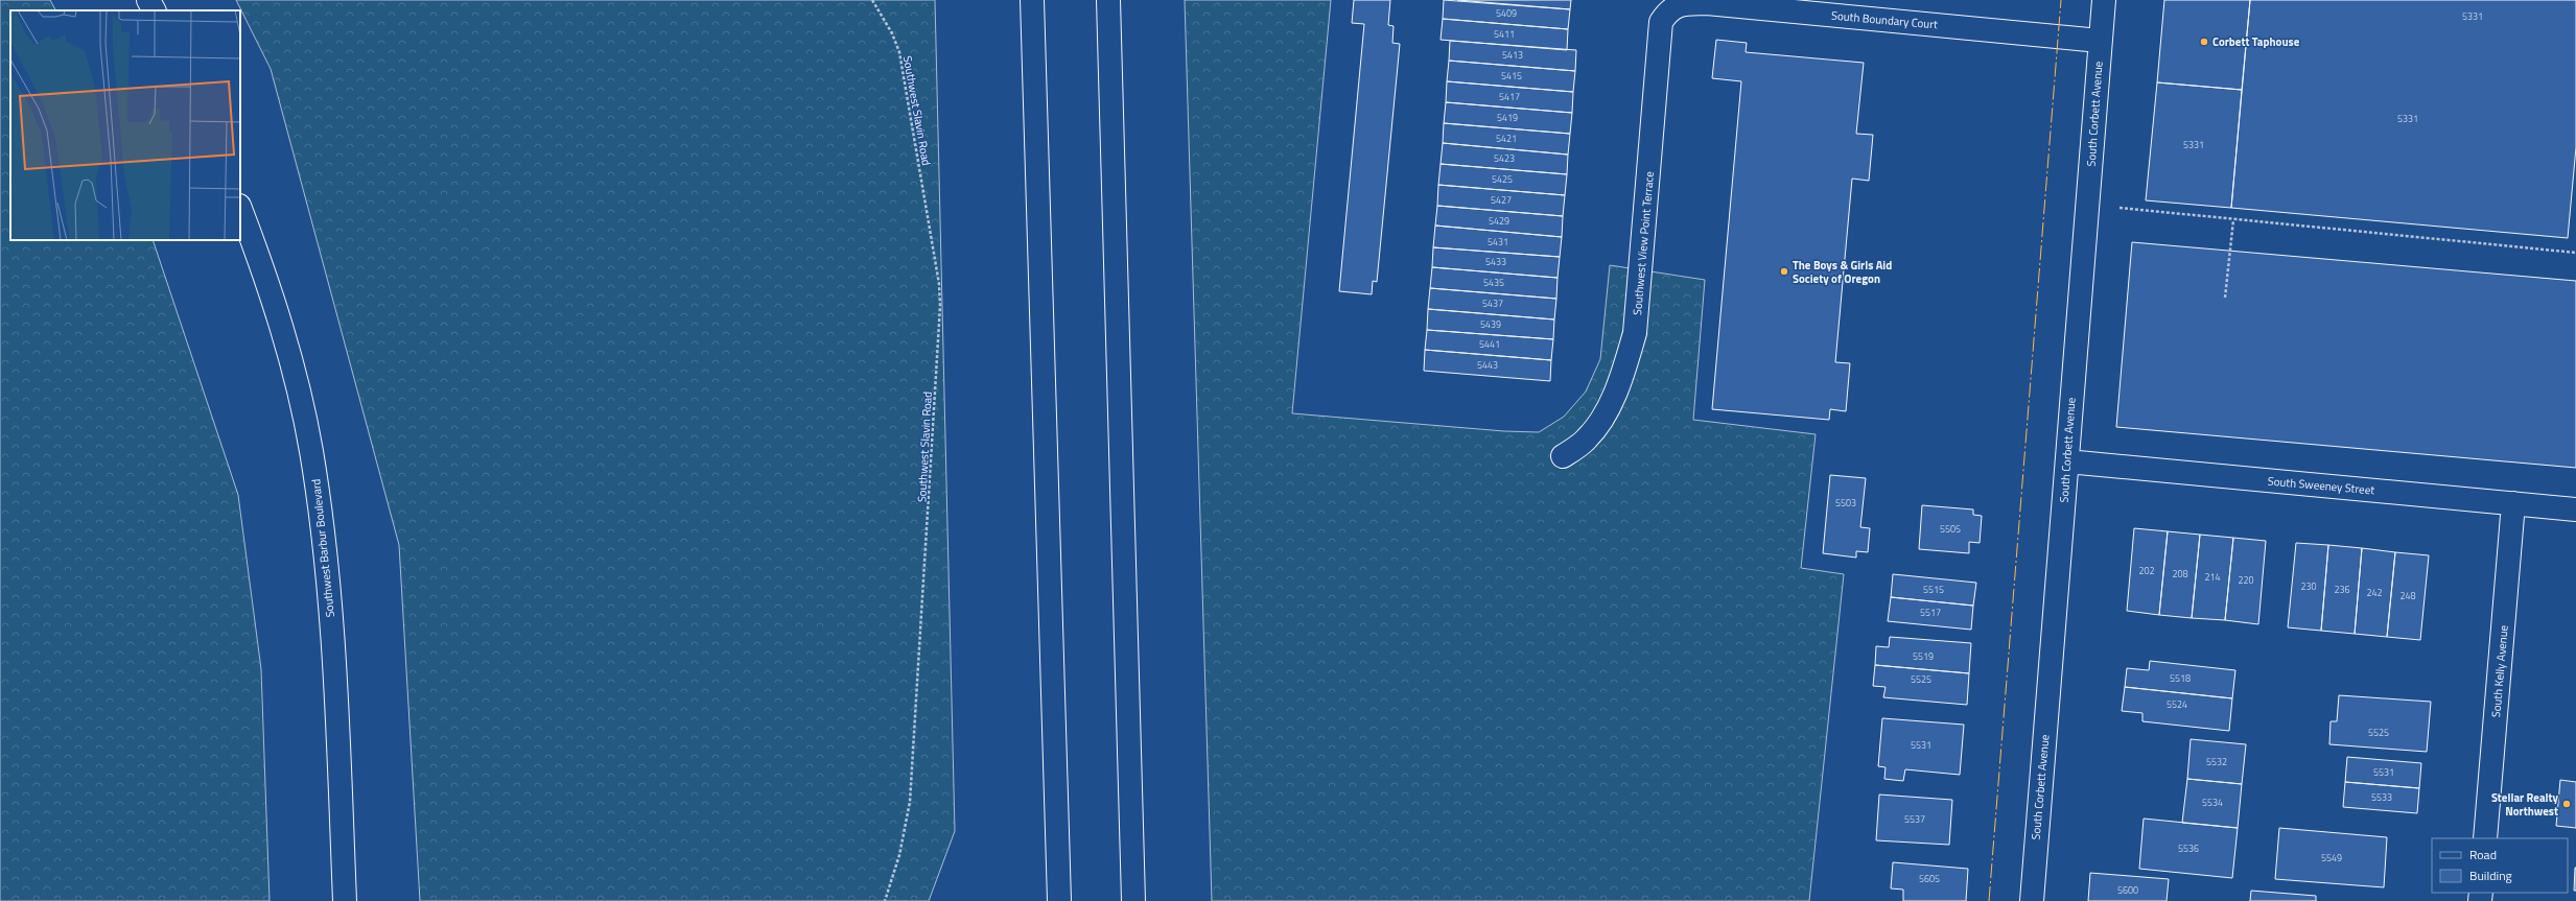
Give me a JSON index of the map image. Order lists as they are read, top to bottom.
{
  "streets": {
    "main road": [
      "South Boundary Court",
      "South Corbett Avenue",
      "Southwest View Point Terrace",
      "South Sweeney Street",
      "Southwest Barbur Boulevard",
      "South Kelly Avenue"
    ],
    "path": ["Southwest Slavin Road"]
  },
  "crossings": [
    ["South Boundary Court", "South Corbett Avenue"],
    ["South Boundary Court", "Southwest View Point Terrace"],
    ["South Corbett Avenue", "South Sweeney Street"],
    ["South Sweeney Street", "South Kelly Avenue"]
  ],
  "places": ["Corbett Taphouse", "The Boys & Girls Aid Society of Oregon", "Stellar Realty Northwest"],
  "house_numbers": [
    "5409",
    "5331",
    "5411",
    "5413",
    "5415",
    "5417",
    "5419",
    "5331",
    "5421",
    "5331",
    "5423",
    "5425",
    "5427",
    "5429",
    "5431",
    "5433",
    "5435",
    "5437",
    "5439",
    "5441",
    "5443",
    "5503",
    "5505",
    "202",
    "208",
    "214",
    "220",
    "230",
    "5515",
    "236",
    "242",
    "248",
    "5517",
    "5519",
    "5518",
    "5525",
    "5524",
    "5525",
    "5531",
    "5532",
    "5531",
    "5533",
    "5534",
    "5537",
    "5536",
    "5549",
    "5605",
    "5600"
  ],
  "legend": ["Road", "Building"]
}
